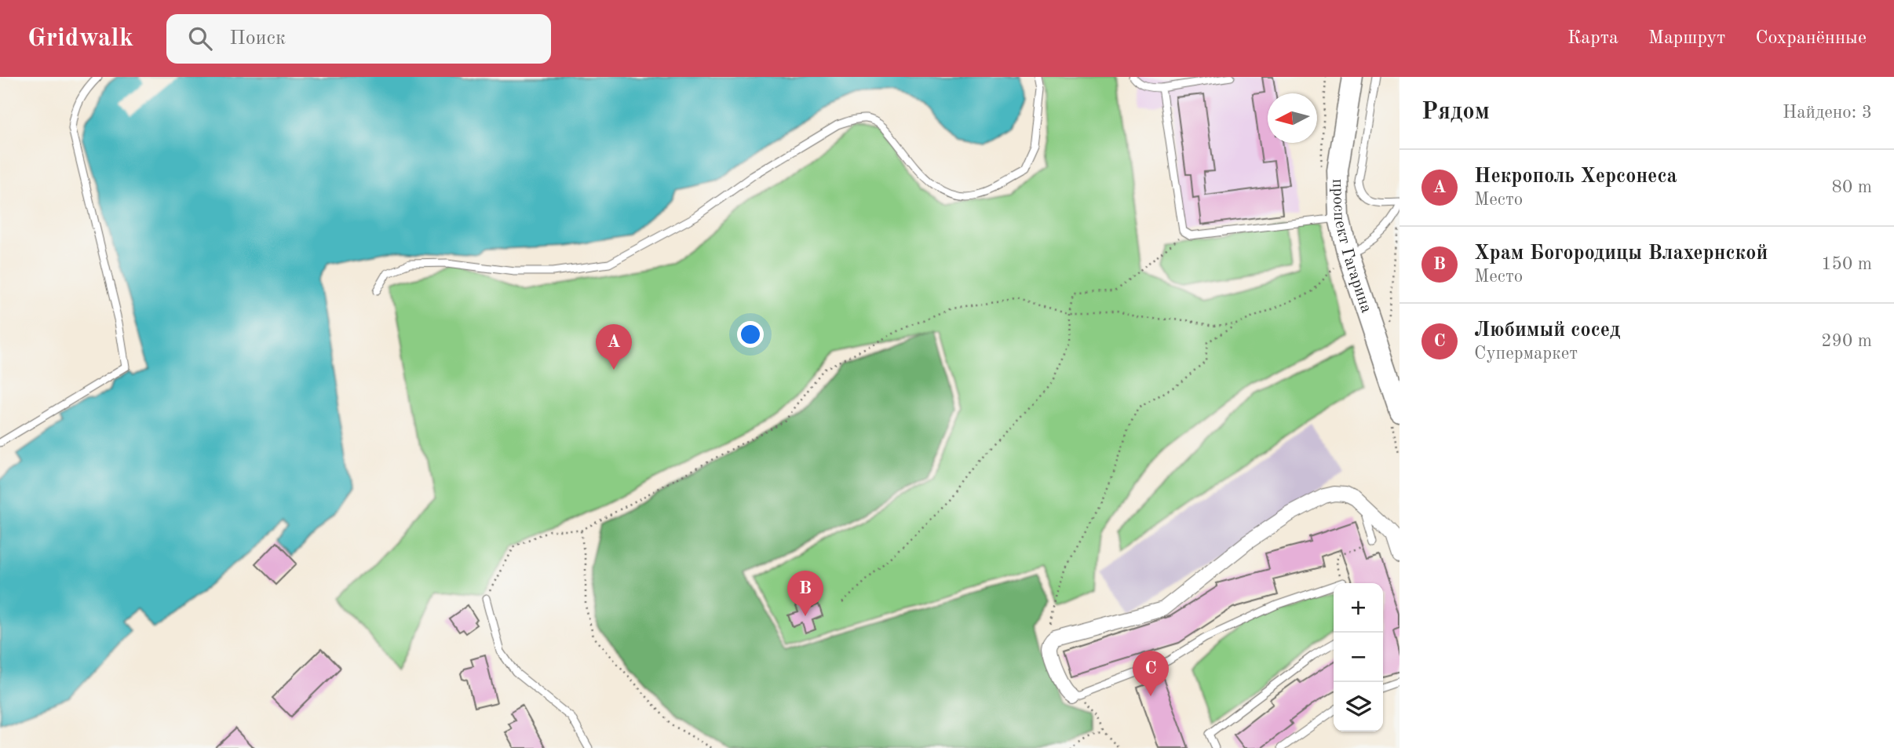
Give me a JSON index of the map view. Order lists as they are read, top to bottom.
{
  "streets": {
    "main road": ["проспект Гагарина"]
  },
  "north": "left",
  "page": {
    "header": "Gridwalk",
    "search": "Поиск",
    "nav": ["Карта", "Маршрут", "Сохранённые"],
    "heading": ["Рядом", "Найдено: 3"],
    "list": [
      {
        "mark": "A",
        "name": "Некрополь Херсонеса",
        "note": "Место",
        "value": "80 m"
      },
      {
        "mark": "B",
        "name": "Храм Богородицы Влахернской",
        "note": "Место",
        "value": "150 m"
      },
      {
        "mark": "C",
        "name": "Любимый сосед",
        "note": "Супермаркет",
        "value": "290 m"
      }
    ],
    "pins": ["A", "B", "C"],
    "map_buttons": ["+", "−"]
  }
}
